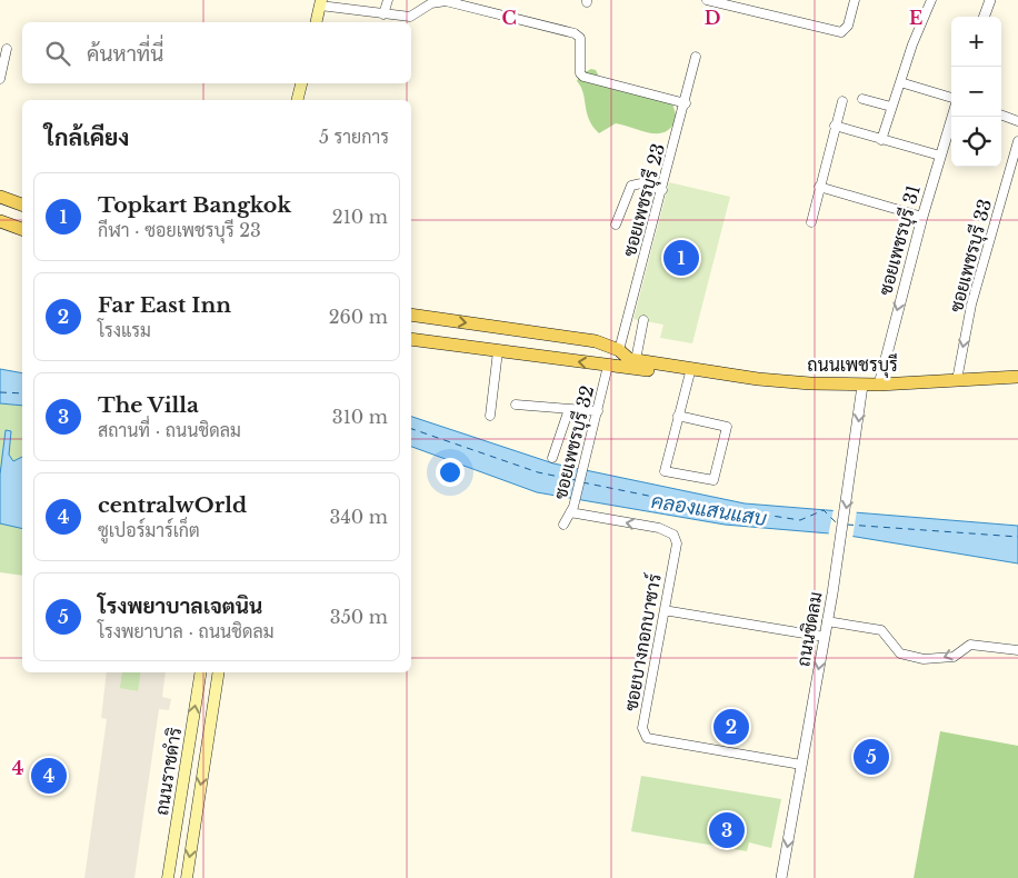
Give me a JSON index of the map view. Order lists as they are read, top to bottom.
{
  "streets": {
    "main road": ["ถนนเพชรบุรี", "ถนนราชดำริ"],
    "street": [
      "ซอยเพชรบุรี 23",
      "ซอยเพชรบุรี 31",
      "ซอยเพชรบุรี 33",
      "ซอยเพชรบุรี 32",
      "ถนนชิดลม",
      "ซอยบางกอกบาซาร์"
    ]
  },
  "crossings": [
    ["ซอยเพชรบุรี 23", "ถนนเพชรบุรี"],
    ["ซอยเพชรบุรี 31", "ถนนเพชรบุรี"],
    ["ซอยเพชรบุรี 33", "ถนนเพชรบุรี"],
    ["ถนนเพชรบุรี", "ซอยเพชรบุรี 32"],
    ["ถนนเพชรบุรี", "ถนนชิดลม"],
    ["ซอยเพชรบุรี 32", "ซอยบางกอกบาซาร์"],
    ["ถนนชิดลม", "ซอยบางกอกบาซาร์"]
  ],
  "one_way": ["ซอยเพชรบุรี 31", "ซอยเพชรบุรี 33", "ถนนชิดลม"],
  "water": ["คลองแสนแสบ"],
  "page": {
    "map_buttons": ["+", "−"],
    "search": "ค้นหาที่นี่",
    "heading": ["ใกล้เคียง", "5 รายการ"],
    "list": [
      {
        "mark": "1",
        "name": "Topkart Bangkok",
        "note": "กีฬา · ซอยเพชรบุรี 23",
        "value": "210 m"
      },
      {
        "mark": "2",
        "name": "Far East Inn",
        "note": "โรงแรม",
        "value": "260 m"
      },
      {
        "mark": "3",
        "name": "The Villa",
        "note": "สถานที่ · ถนนชิดลม",
        "value": "310 m"
      },
      {
        "mark": "4",
        "name": "centralwOrld",
        "note": "ซูเปอร์มาร์เก็ต",
        "value": "340 m"
      },
      {
        "mark": "5",
        "name": "โรงพยาบาลเจตนิน",
        "note": "โรงพยาบาล · ถนนชิดลม",
        "value": "350 m"
      }
    ],
    "pins": [
      "1",
      "2",
      "5",
      "4",
      "3"
    ]
  },
  "grid": {
    "columns": ["C", "D", "E"],
    "rows": ["4"]
  }
}
